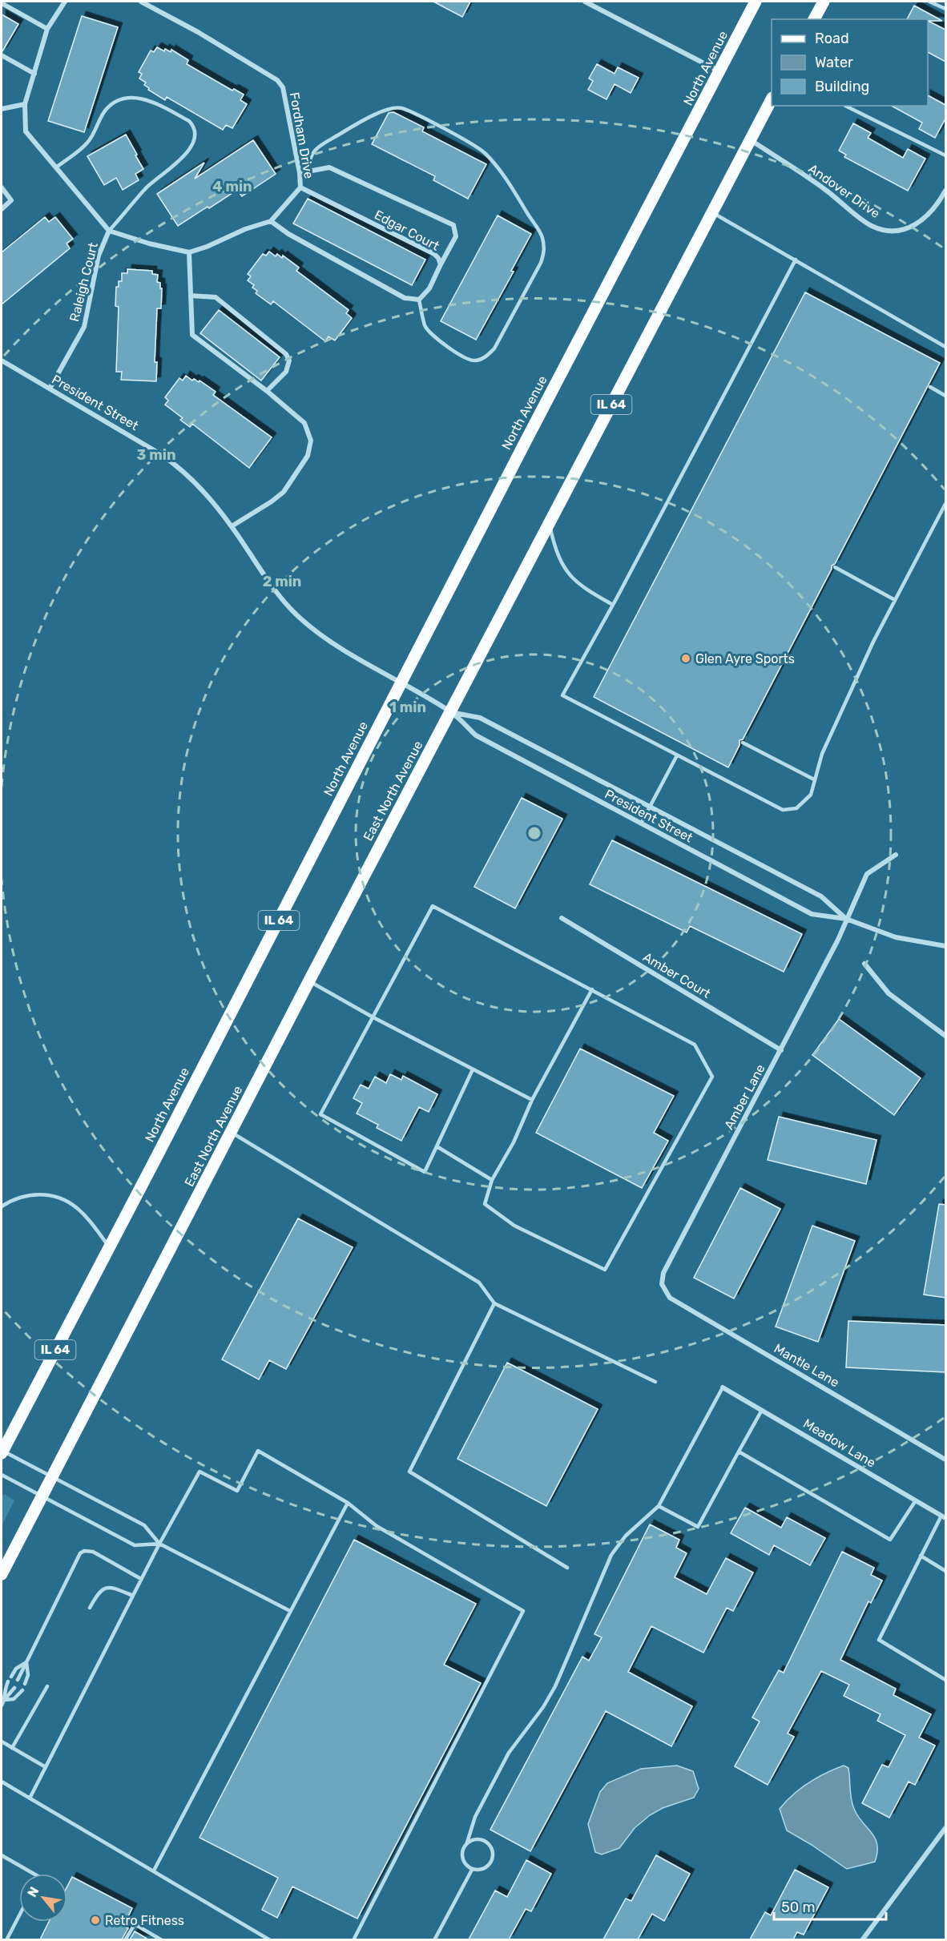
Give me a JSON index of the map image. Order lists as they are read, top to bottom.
{
  "streets": {
    "main road": ["North Avenue", "IL 64", "East North Avenue"],
    "street": [
      "Fordham Drive",
      "Andover Drive",
      "Edgar Court",
      "Raleigh Court",
      "President Street",
      "Amber Court",
      "Amber Lane",
      "Mantle Lane",
      "Meadow Lane"
    ]
  },
  "crossings": [
    ["North Avenue", "President Street"],
    ["Fordham Drive", "Edgar Court"],
    ["Andover Drive", "IL 64"],
    ["Raleigh Court", "President Street"],
    ["President Street", "IL 64"],
    ["President Street", "East North Avenue"],
    ["President Street", "Amber Lane"],
    ["IL 64", "East North Avenue"],
    ["Amber Court", "Amber Lane"],
    ["Amber Lane", "Mantle Lane"]
  ],
  "places": ["Glen Ayre Sports", "Retro Fitness"],
  "legend": ["Road", "Water", "Building"],
  "scale_bar": "50 m",
  "north": "top left",
  "rings": [
    "4 min",
    "3 min",
    "2 min",
    "1 min"
  ]
}
